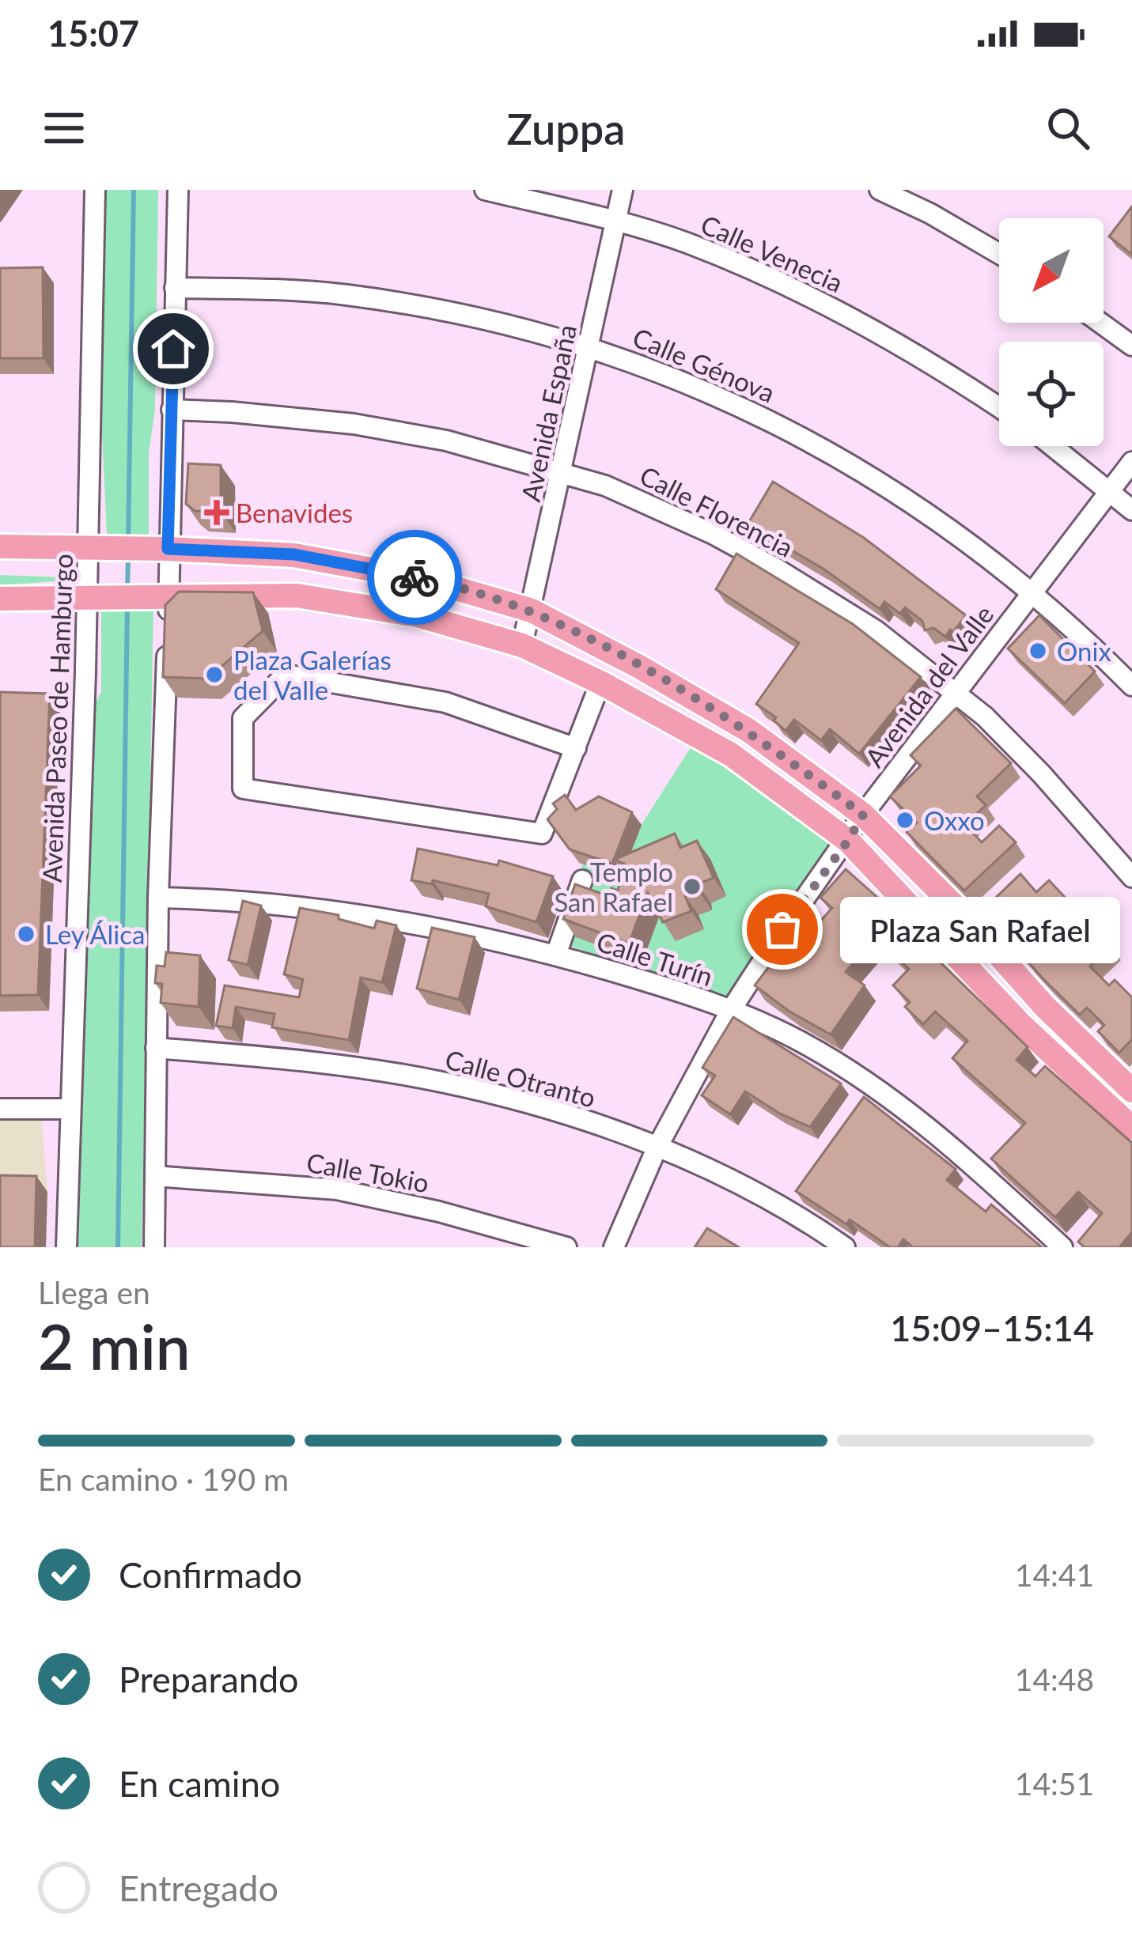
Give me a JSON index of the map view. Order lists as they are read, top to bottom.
{
  "streets": {
    "street": [
      "Calle Venecia",
      "Calle Génova",
      "Avenida España",
      "Calle Florencia",
      "Avenida del Valle",
      "Avenida Paseo de Hamburgo",
      "Calle Turín",
      "Calle Otranto",
      "Calle Tokio"
    ]
  },
  "crossings": [
    ["Calle Venecia", "Avenida España"],
    ["Calle Génova", "Avenida España"],
    ["Calle Génova", "Avenida del Valle"],
    ["Avenida España", "Calle Florencia"],
    ["Calle Florencia", "Avenida del Valle"],
    ["Avenida del Valle", "Calle Turín"],
    ["Avenida del Valle", "Calle Otranto"]
  ],
  "places": {
    "health": ["Benavides"],
    "other": [
      "Onix",
      "Plaza Galerías del Valle",
      "Oxxo",
      "Templo San Rafael",
      "Plaza San Rafael",
      "Ley Álica"
    ]
  },
  "north": "bottom left",
  "page": {
    "status": "15:07",
    "header": "Zuppa",
    "bubble": "Plaza San Rafael",
    "heading": ["2 min", "Llega en", "15:09–15:14"],
    "bar": "En camino · 190 m",
    "list": [
      ["Confirmado", "14:41"],
      ["Preparando", "14:48"],
      ["En camino", "14:51"],
      "Entregado"
    ]
  }
}
